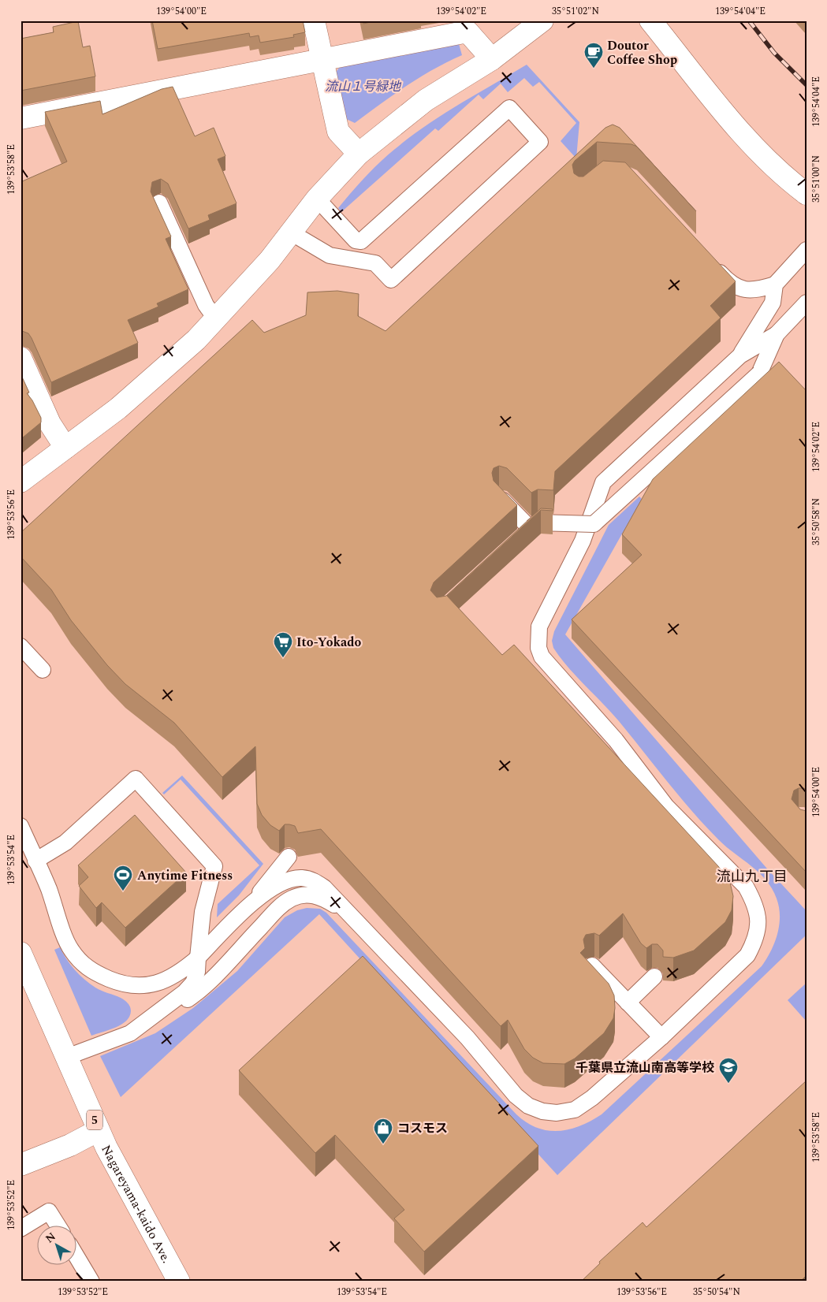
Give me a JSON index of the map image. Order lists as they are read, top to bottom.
{
  "streets": {
    "street": ["5", "Nagareyama-kaido Ave."]
  },
  "districts": ["流山九丁目"],
  "parks": ["流山１号緑地"],
  "places": {
    "cafe": ["Doutor Coffee Shop"],
    "supermarket": ["Ito-Yokado"],
    "sports": ["Anytime Fitness"],
    "school or university": ["千葉県立流山南高等学校"],
    "shop": ["コスモス"]
  },
  "north": "top left",
  "coordinates": [
    "139°54'00\"E",
    "139°54'02\"E",
    "35°51'02\"N",
    "139°54'04\"E",
    "139°53'58\"E",
    "35°51'00\"N",
    "139°53'56\"E",
    "35°50'58\"N",
    "139°53'54\"E",
    "139°53'52\"E",
    "35°50'54\"N"
  ]
}
